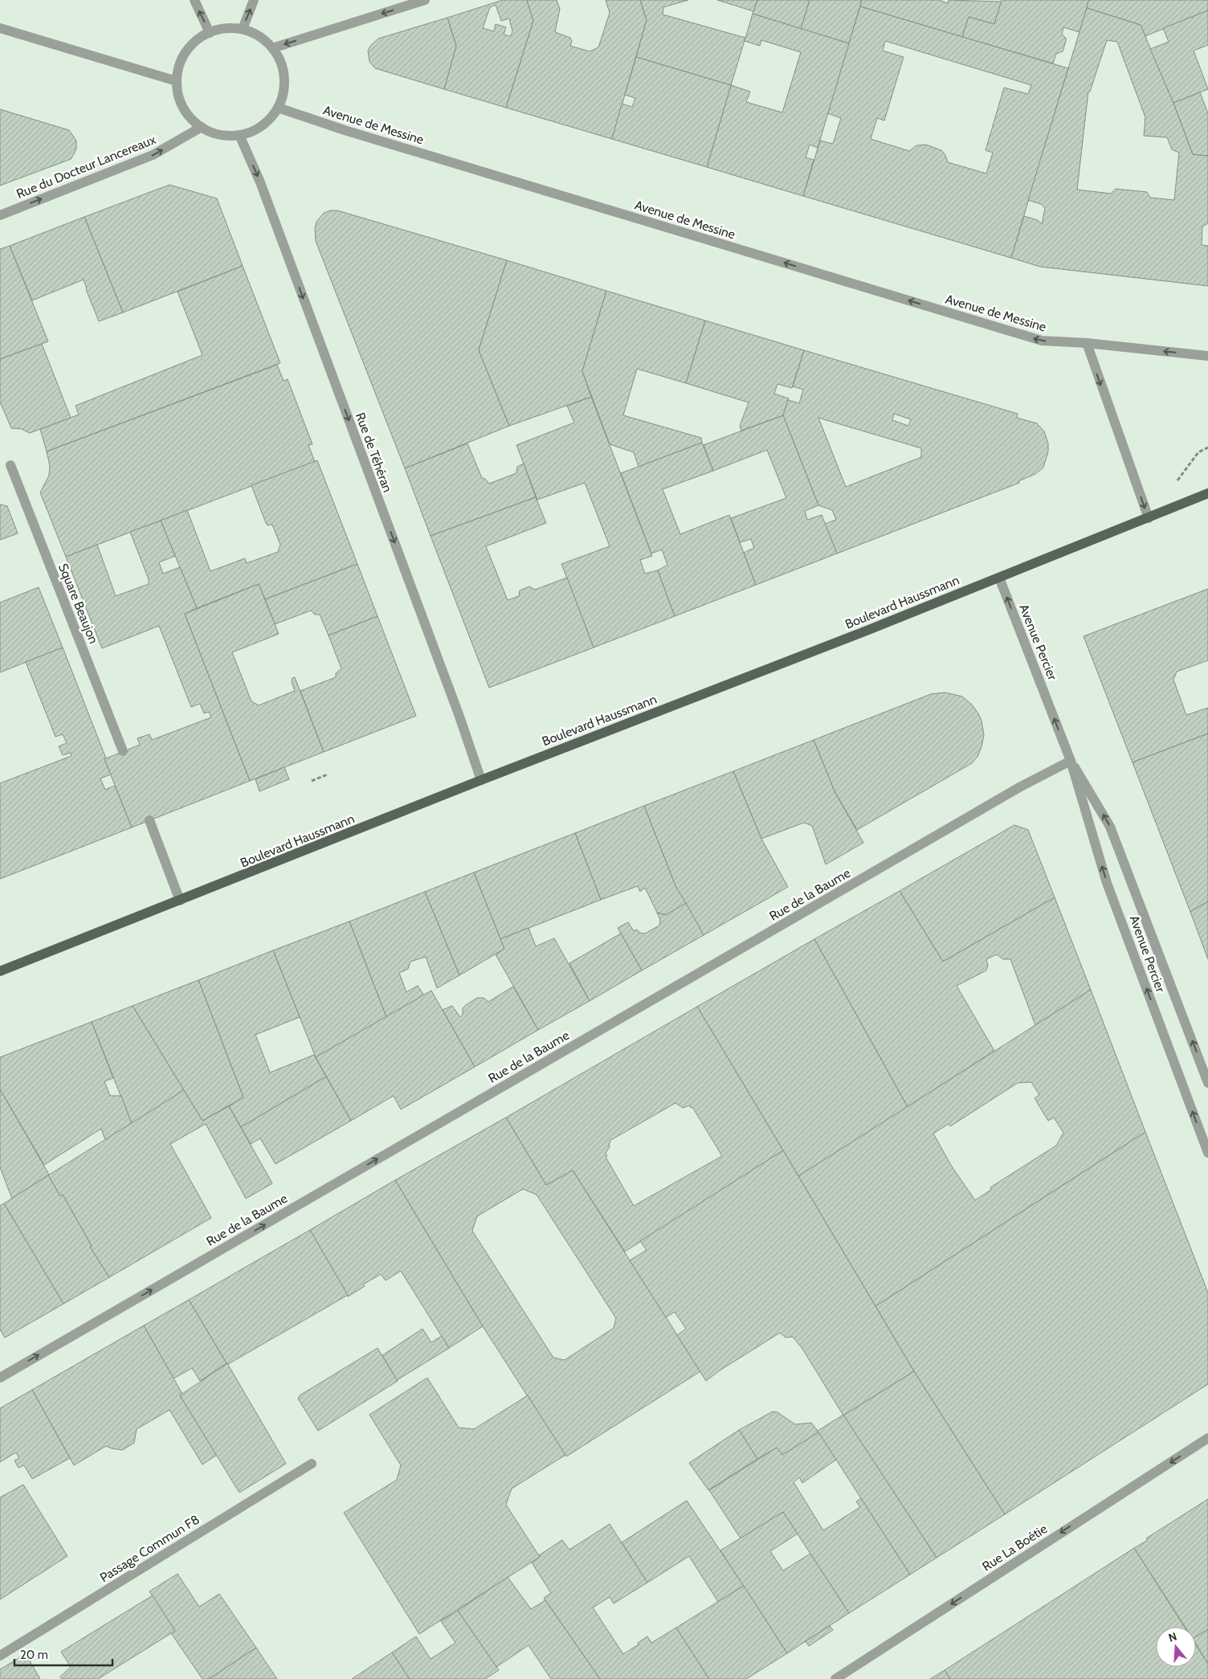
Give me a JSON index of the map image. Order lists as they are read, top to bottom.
{
  "streets": {
    "main road": ["Boulevard Haussmann"],
    "street": [
      "Avenue de Messine",
      "Rue du Docteur Lancereaux",
      "Rue de Téhéran",
      "Square Beaujon",
      "Avenue Percier",
      "Rue de la Baume",
      "Rue La Boétie",
      "Passage Commun F8"
    ]
  },
  "crossings": [
    ["Avenue de Messine", "Rue du Docteur Lancereaux"],
    ["Avenue de Messine", "Rue de Téhéran"],
    ["Rue du Docteur Lancereaux", "Rue de Téhéran"],
    ["Rue de Téhéran", "Boulevard Haussmann"],
    ["Boulevard Haussmann", "Avenue Percier"],
    ["Avenue Percier", "Rue de la Baume"]
  ],
  "one_way": [
    "Avenue de Messine",
    "Rue du Docteur Lancereaux",
    "Rue de Téhéran",
    "Avenue Percier",
    "Rue de la Baume",
    "Rue La Boétie"
  ],
  "scale_bar": "20 m",
  "north": "top"
}
